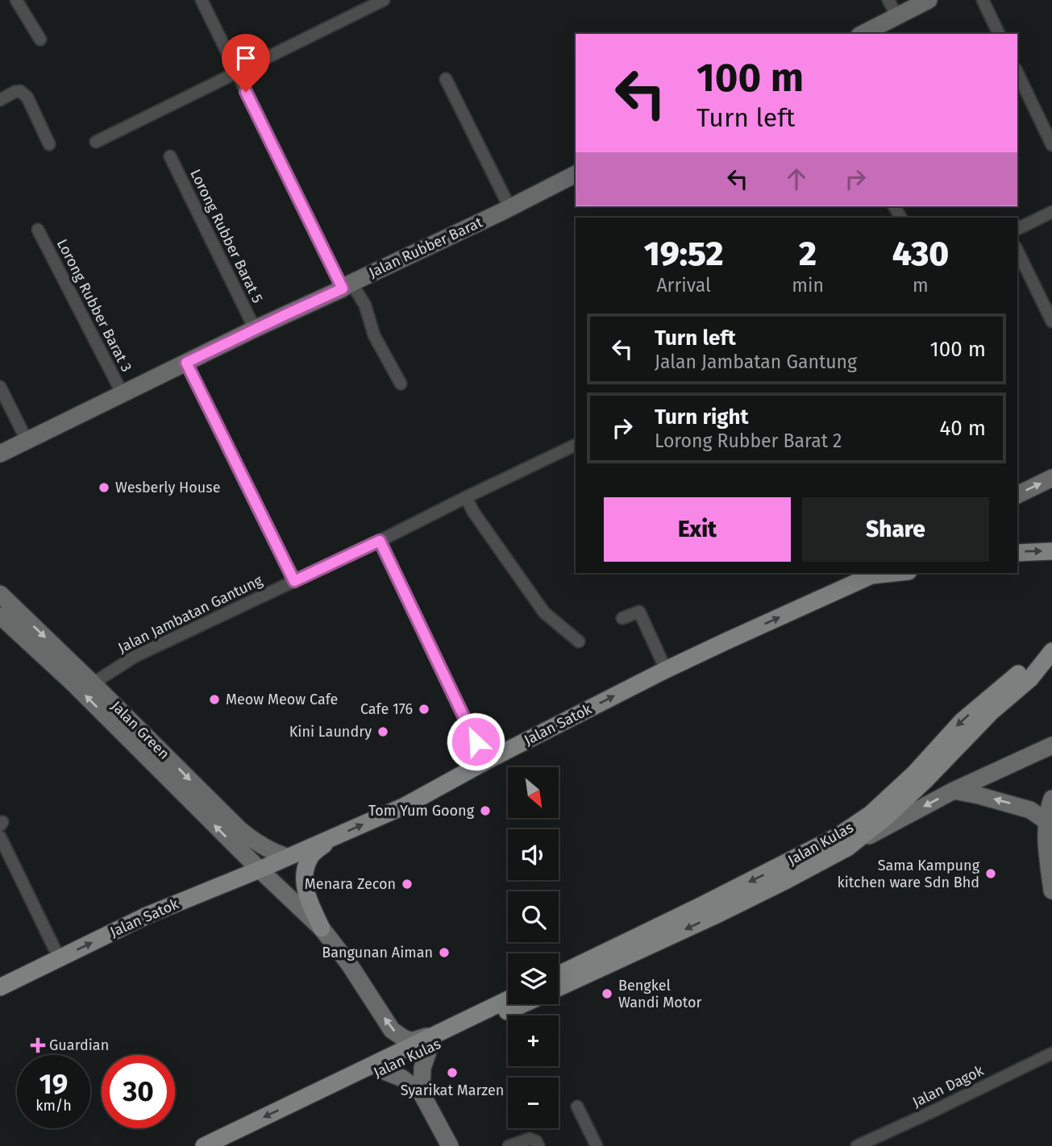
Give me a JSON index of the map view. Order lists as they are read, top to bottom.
{
  "streets": {
    "main road": [
      "Jalan Rubber Barat",
      "Jalan Satok",
      "Jalan Green",
      "Jalan Kulas"
    ],
    "street": [
      "Lorong Rubber Barat 5",
      "Lorong Rubber Barat 3",
      "Jalan Jambatan Gantung",
      "Jalan Dagok"
    ]
  },
  "crossings": [
    ["Lorong Rubber Barat 5", "Jalan Rubber Barat"],
    ["Jalan Rubber Barat", "Lorong Rubber Barat 3"],
    ["Jalan Jambatan Gantung", "Jalan Green"],
    ["Jalan Satok", "Jalan Green"],
    ["Jalan Green", "Jalan Kulas"]
  ],
  "one_way": ["Jalan Satok"],
  "places": {
    "other": [
      "Wesberly House",
      "Meow Meow Cafe",
      "Cafe 176",
      "Kini Laundry",
      "Tom Yum Goong",
      "Sama Kampung kitchen ware Sdn Bhd",
      "Menara Zecon",
      "Bangunan Aiman",
      "Bengkel Wandi Motor",
      "Syarikat Marzen"
    ],
    "health": ["Guardian"]
  },
  "north": "bottom right",
  "page": {
    "turn": ["100 m", "Turn left"],
    "eta": [
      "19:52",
      "Arrival",
      "2",
      "min",
      "430",
      "m"
    ],
    "list": [
      {
        "name": "Turn left",
        "note": "Jalan Jambatan Gantung",
        "value": "100 m"
      },
      {
        "name": "Turn right",
        "note": "Lorong Rubber Barat 2",
        "value": "40 m"
      }
    ],
    "buttons": ["Exit", "Share"],
    "map_buttons": ["+", "−"],
    "speed": "19 km/h",
    "limit": "30"
  }
}
